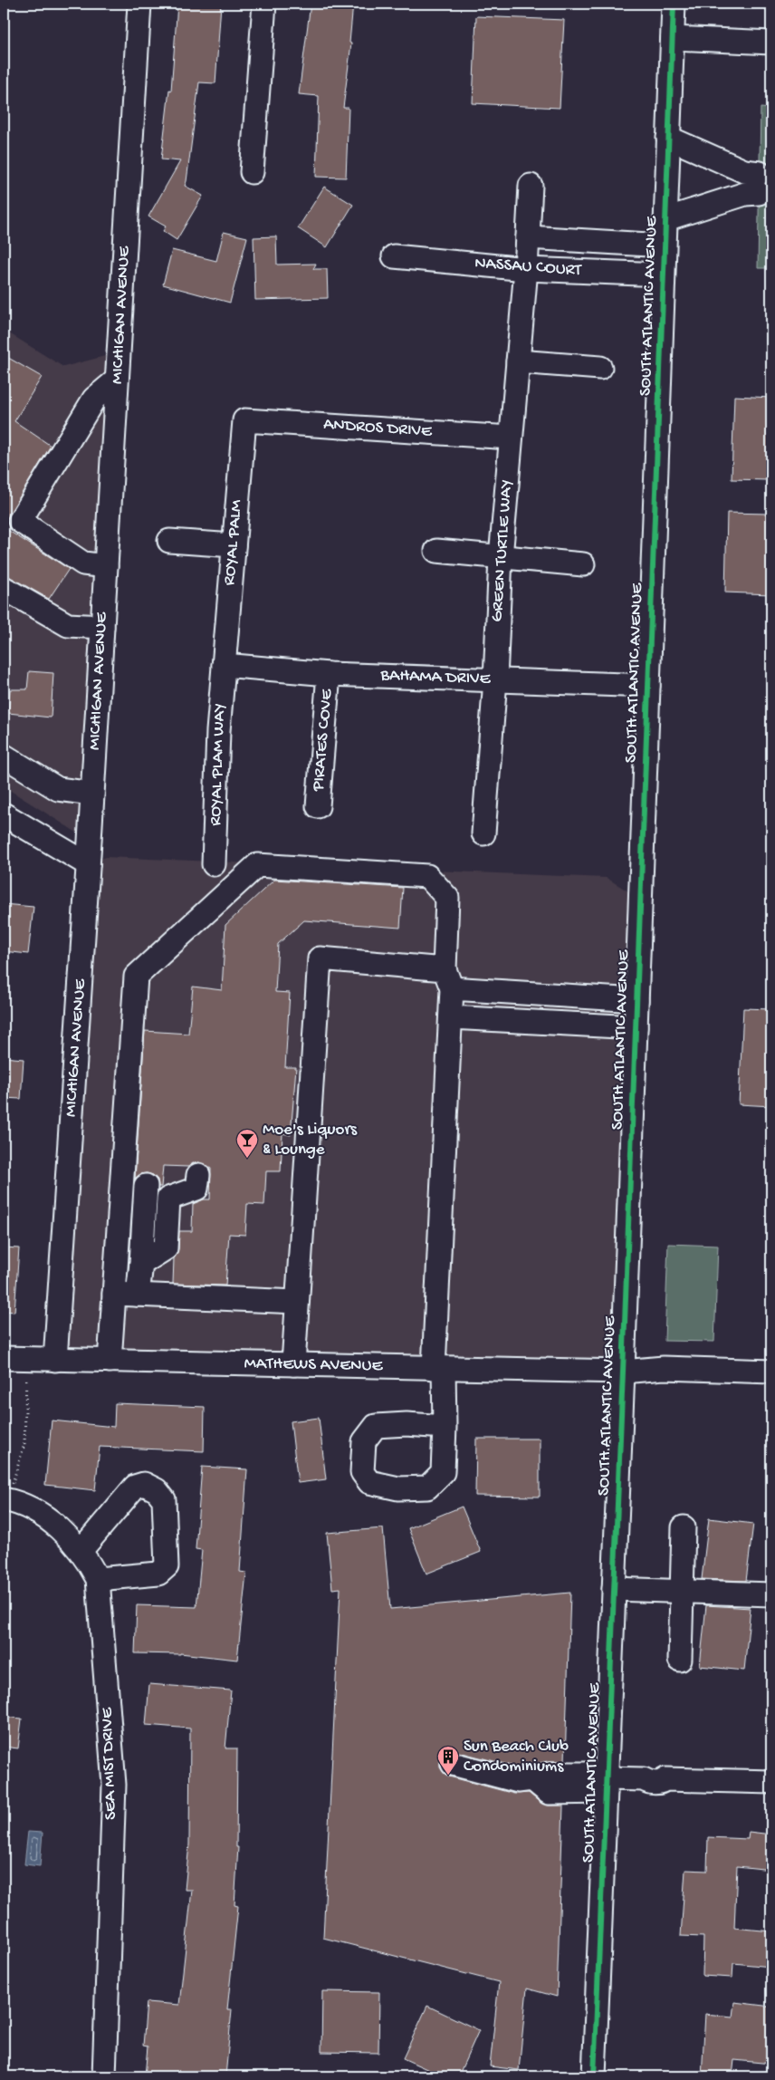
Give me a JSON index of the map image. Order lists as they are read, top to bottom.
{
  "streets": {
    "street": [
      "NASSAU COURT",
      "SOUTH ATLANTIC AVENUE",
      "MICHIGAN AVENUE",
      "ANDROS DRIVE",
      "ROYAL PALM",
      "GREEN TURTLE WAY",
      "BAHAMA DRIVE",
      "PIRATES COVE",
      "ROYAL PLAM WAY",
      "MATHEWS AVENUE",
      "SEA MIST DRIVE"
    ]
  },
  "crossings": [
    ["NASSAU COURT", "SOUTH ATLANTIC AVENUE"],
    ["NASSAU COURT", "GREEN TURTLE WAY"],
    ["SOUTH ATLANTIC AVENUE", "BAHAMA DRIVE"],
    ["SOUTH ATLANTIC AVENUE", "MATHEWS AVENUE"],
    ["MICHIGAN AVENUE", "MATHEWS AVENUE"],
    ["ANDROS DRIVE", "ROYAL PALM"],
    ["ANDROS DRIVE", "GREEN TURTLE WAY"],
    ["ROYAL PALM", "BAHAMA DRIVE"],
    ["ROYAL PALM", "ROYAL PLAM WAY"],
    ["GREEN TURTLE WAY", "BAHAMA DRIVE"],
    ["BAHAMA DRIVE", "PIRATES COVE"],
    ["BAHAMA DRIVE", "ROYAL PLAM WAY"]
  ],
  "places": {
    "bar": ["Moe's Liquors & Lounge"],
    "building": ["Sun Beach Club Condominiums"]
  }
}
